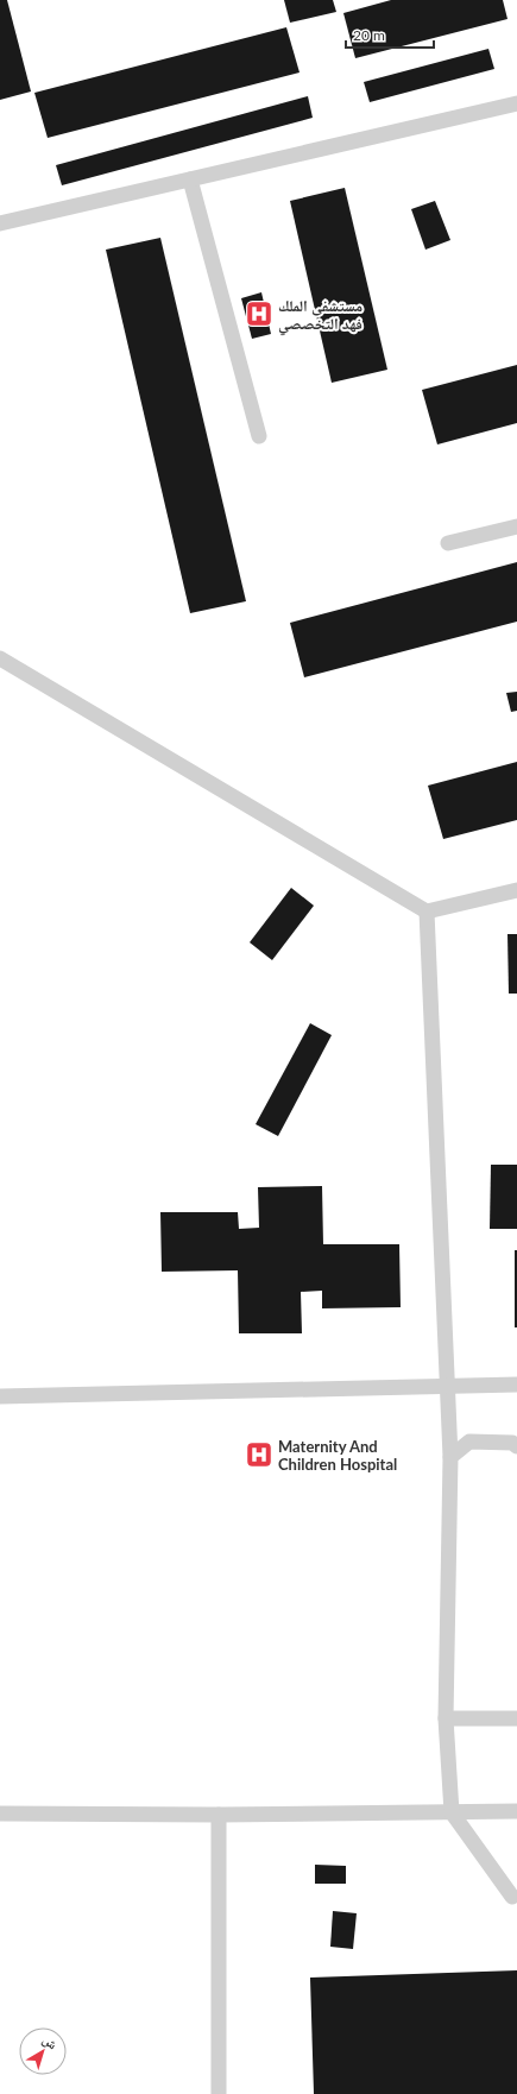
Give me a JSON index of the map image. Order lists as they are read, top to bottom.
{
  "places": {
    "hospital": ["مستشفى الملك فهد التخصصي", "Maternity And Children Hospital"]
  },
  "scale_bar": "20 m",
  "north": "top right"
}
